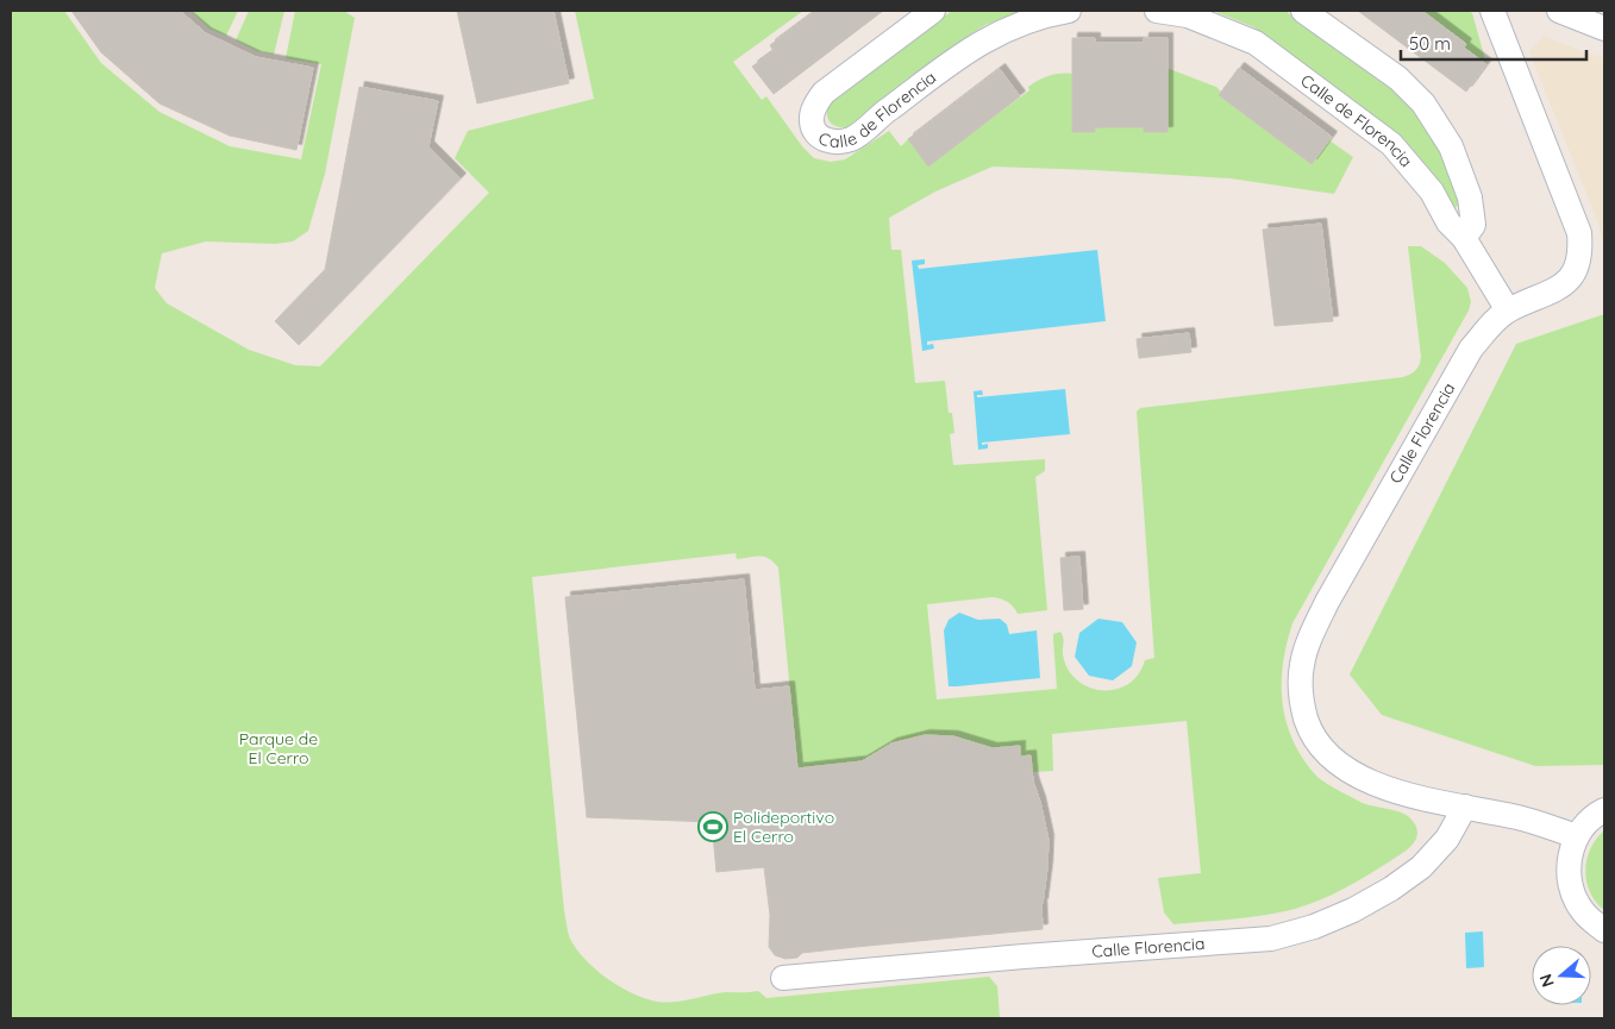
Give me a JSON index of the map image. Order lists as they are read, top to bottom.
{
  "streets": {
    "street": ["Calle de Florencia", "Calle Florencia"]
  },
  "crossings": [
    ["Calle de Florencia", "Calle Florencia"]
  ],
  "parks": ["Parque de El Cerro"],
  "places": {
    "sports": ["Polideportivo El Cerro"]
  },
  "scale_bar": "50 m",
  "north": "left"
}
